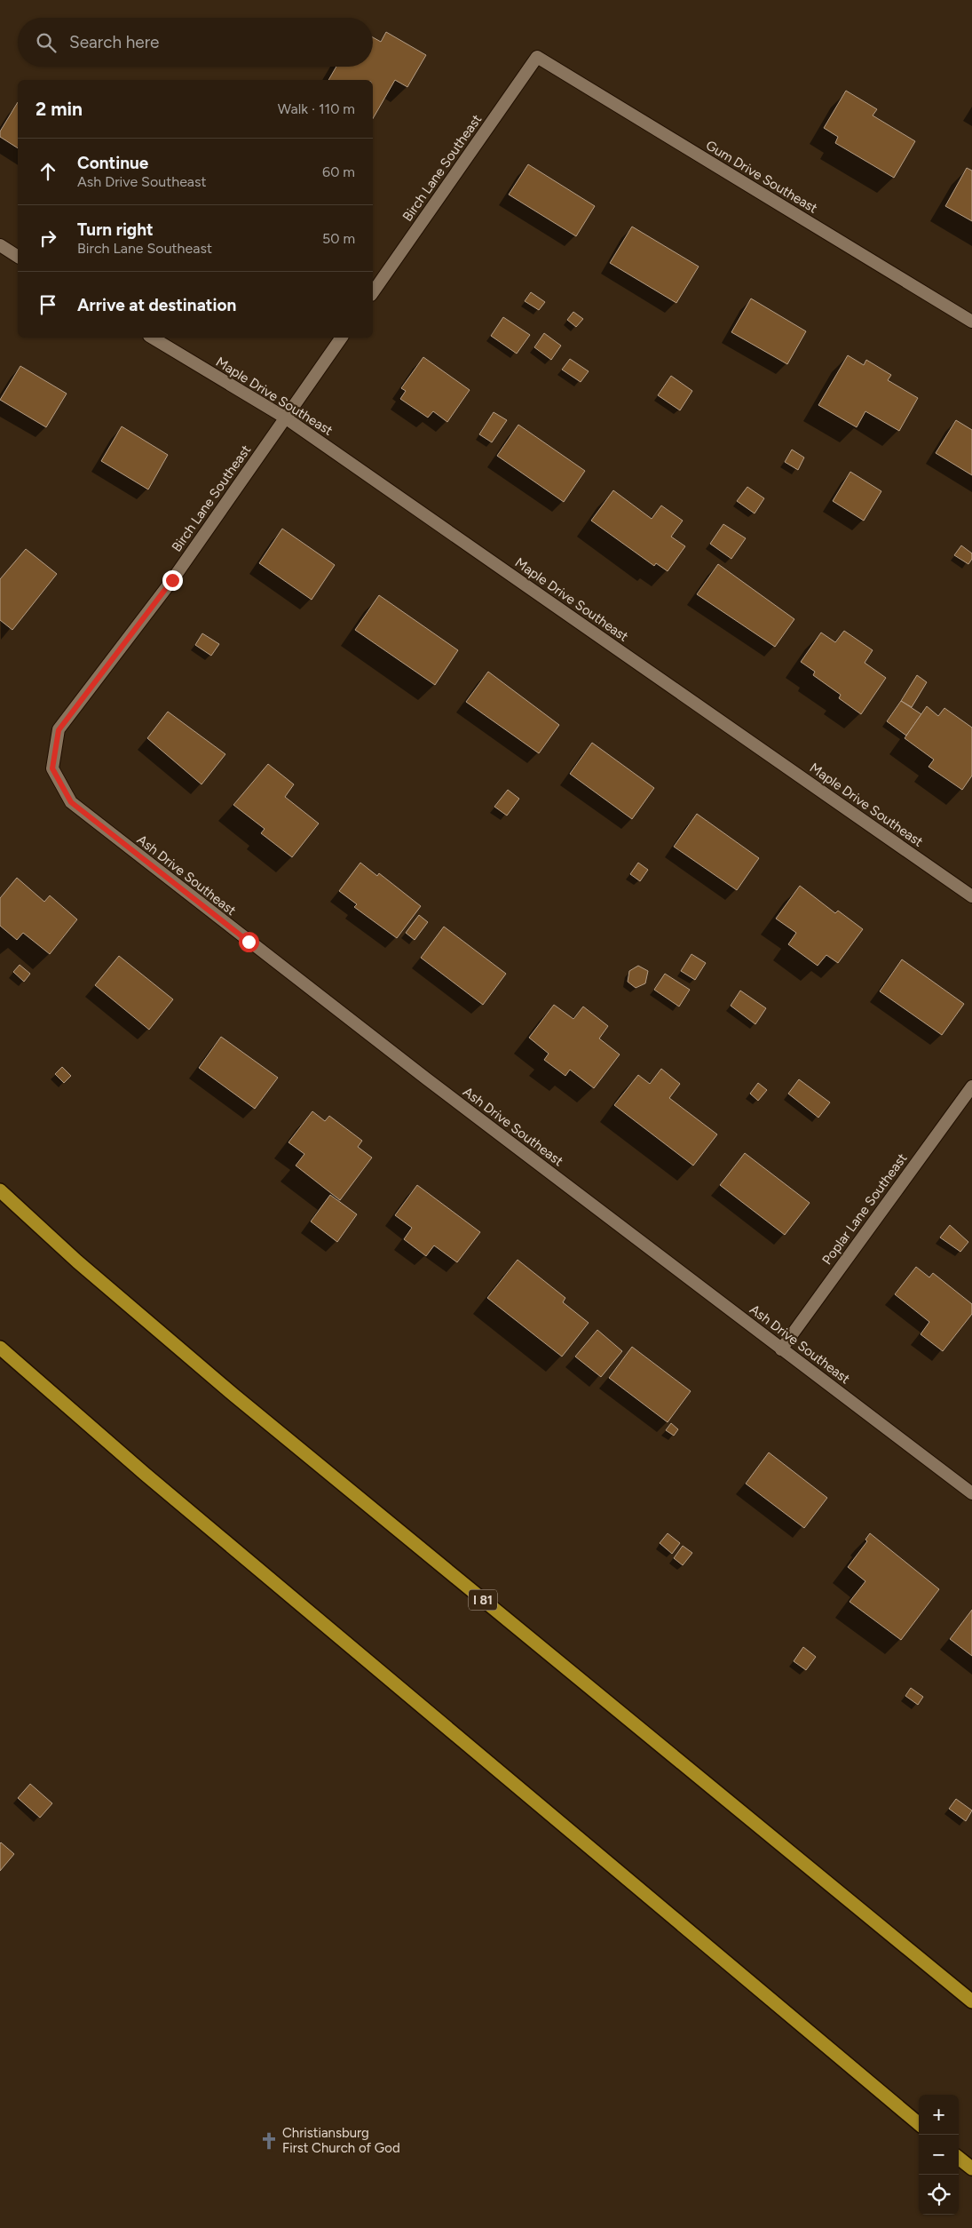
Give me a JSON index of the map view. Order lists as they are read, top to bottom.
{
  "streets": {
    "highway": ["I 81"],
    "street": [
      "Birch Lane Southeast",
      "Gum Drive Southeast",
      "Maple Drive Southeast",
      "Ash Drive Southeast",
      "Poplar Lane Southeast"
    ]
  },
  "crossings": [
    ["Birch Lane Southeast", "Gum Drive Southeast"],
    ["Birch Lane Southeast", "Maple Drive Southeast"],
    ["Birch Lane Southeast", "Ash Drive Southeast"],
    ["Ash Drive Southeast", "Poplar Lane Southeast"]
  ],
  "places": {
    "church": ["Christiansburg First Church of God"]
  },
  "page": {
    "search": "Search here",
    "heading": ["2 min", "Walk · 110 m"],
    "list": [
      ["Continue", "Ash Drive Southeast", "60 m"],
      ["Turn right", "Birch Lane Southeast", "50 m"],
      "Arrive at destination"
    ],
    "map_buttons": ["+", "−"]
  }
}
